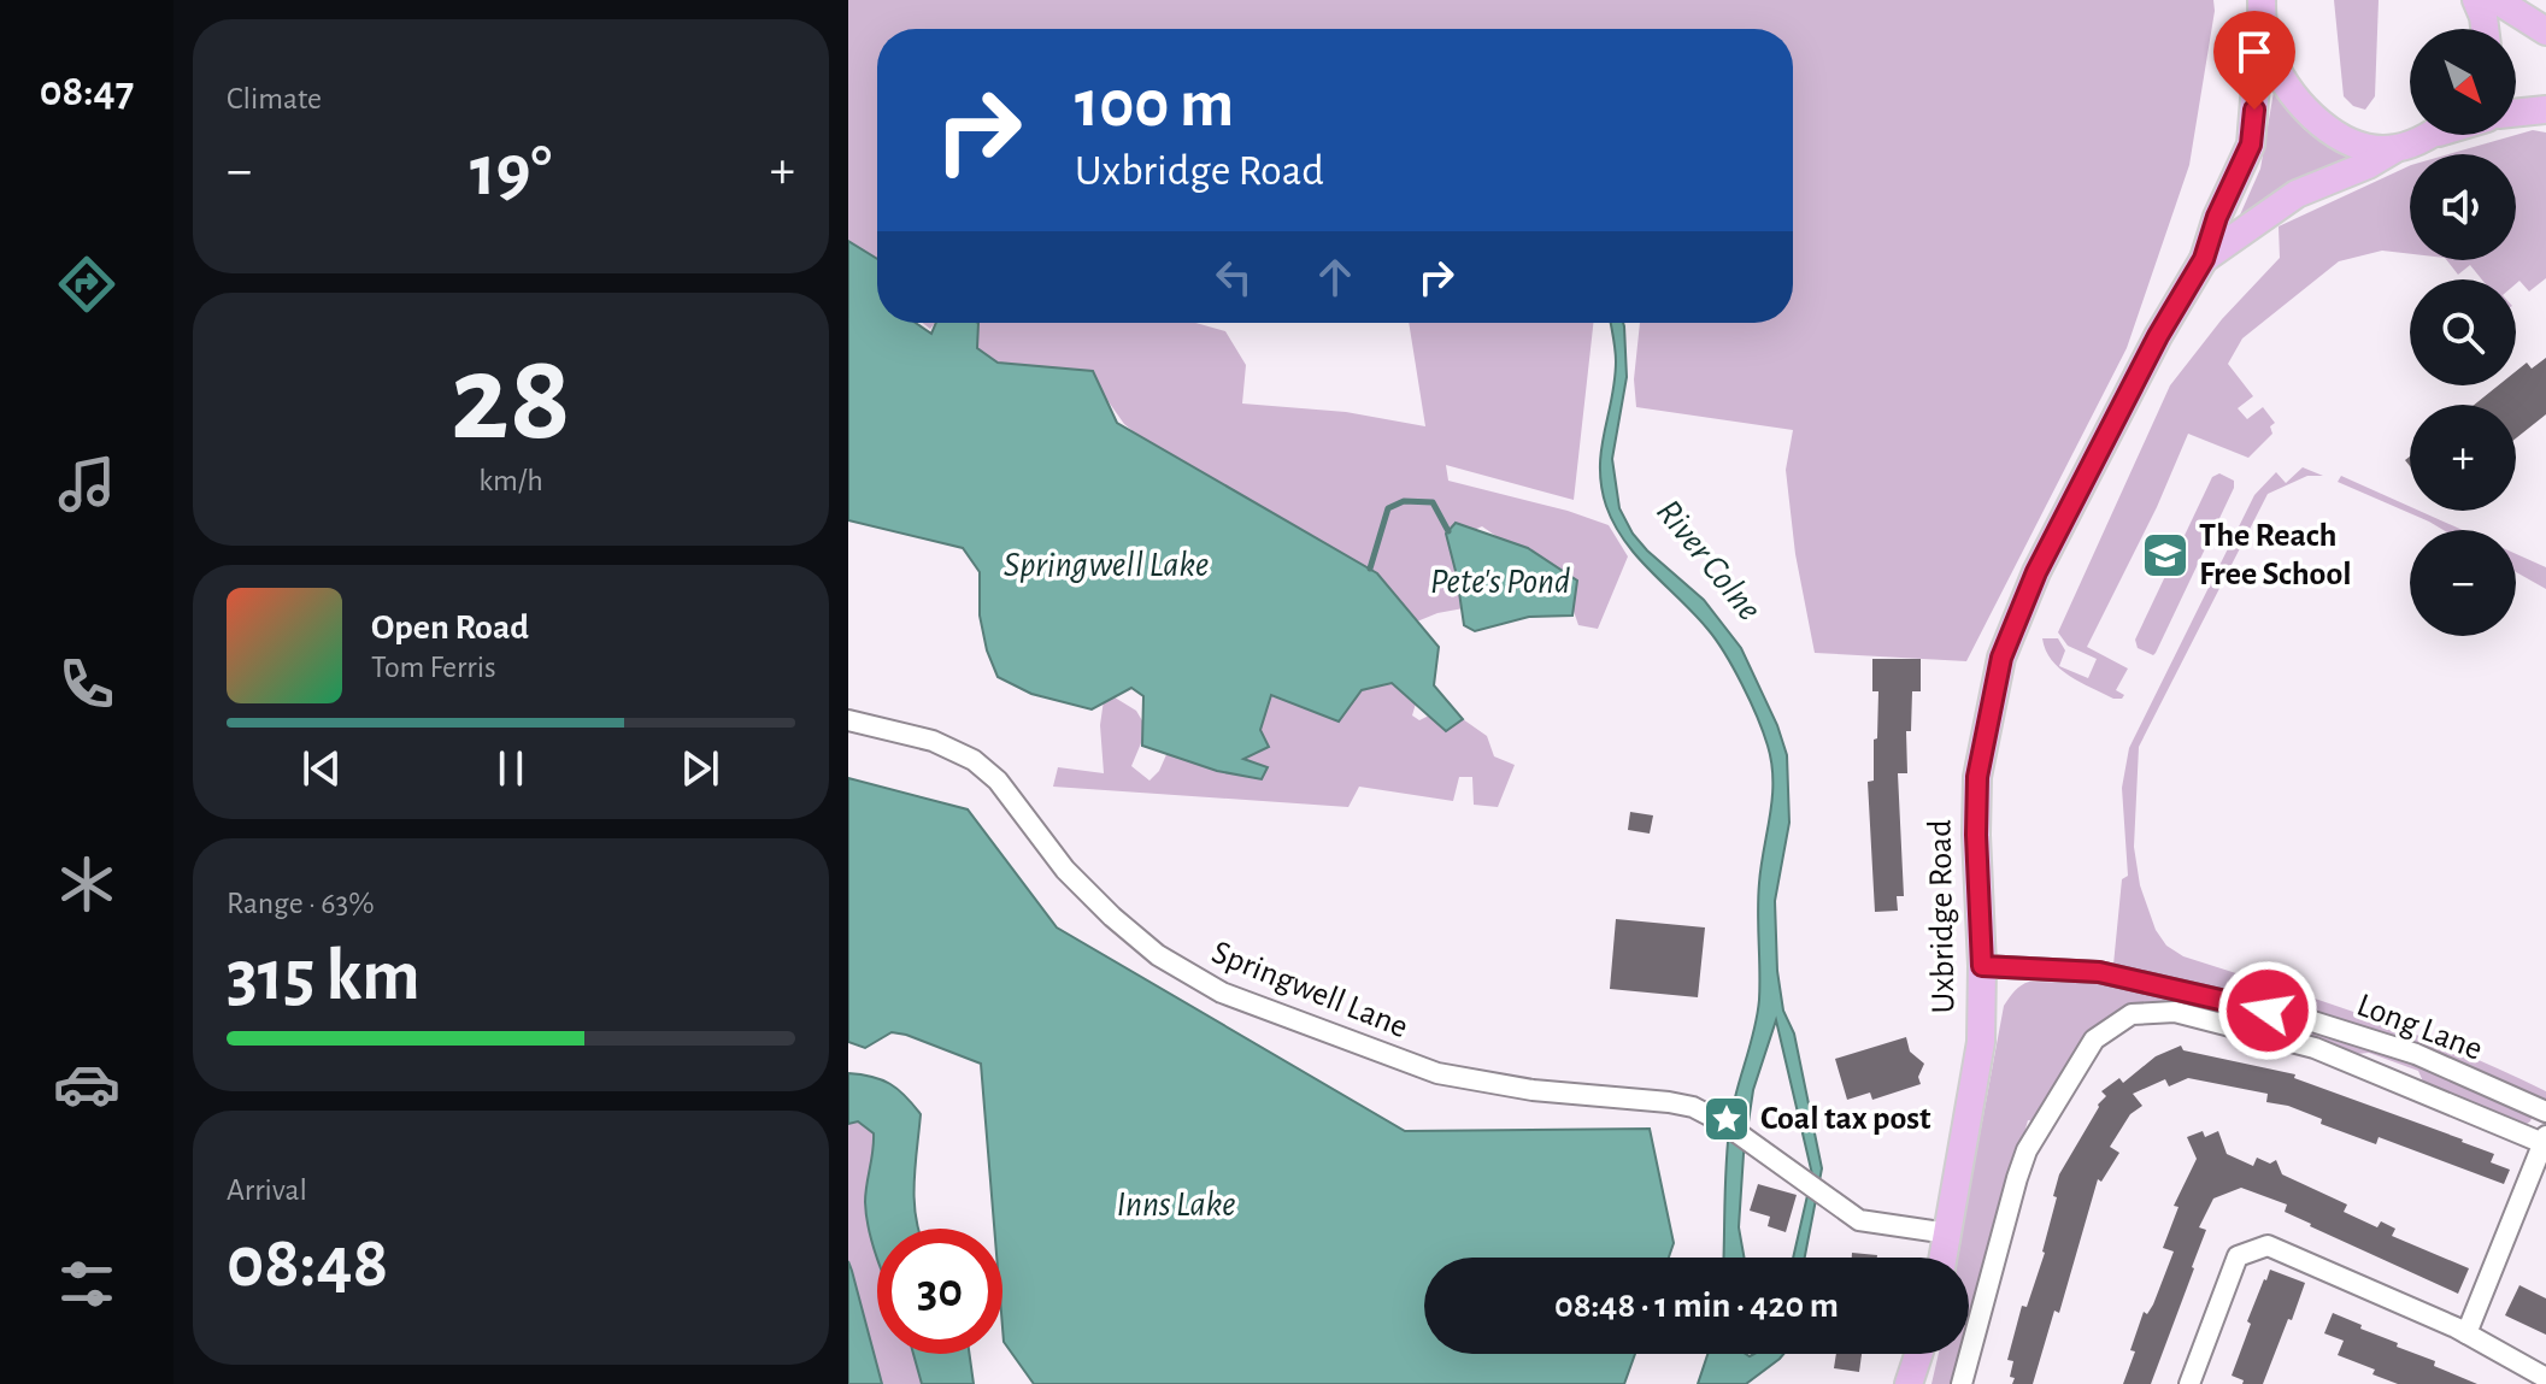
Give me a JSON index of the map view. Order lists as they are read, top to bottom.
{
  "streets": {
    "main road": ["Uxbridge Road"],
    "street": ["Springwell Lane", "Long Lane"]
  },
  "crossings": [
    ["Uxbridge Road", "Springwell Lane"],
    ["Uxbridge Road", "Long Lane"]
  ],
  "water": [
    "River Colne",
    "Springwell Lake",
    "Pete's Pond",
    "Inns Lake"
  ],
  "places": {
    "school or university": ["The Reach Free School"],
    "place": ["Coal tax post"]
  },
  "north": "bottom right",
  "page": {
    "tabs": "08:47",
    "tile": [
      "Climate",
      ["28", "km/h"],
      ["Range · 63%", "315 km"],
      ["Arrival", "08:48"]
    ],
    "map_buttons": ["+", "−"],
    "turn": ["100 m", "Uxbridge Road"],
    "heat": ["−", "19°", "+"],
    "song": ["Open Road", "Tom Ferris"],
    "limit": "30",
    "trip": "08:48 · 1 min · 420 m"
  }
}
